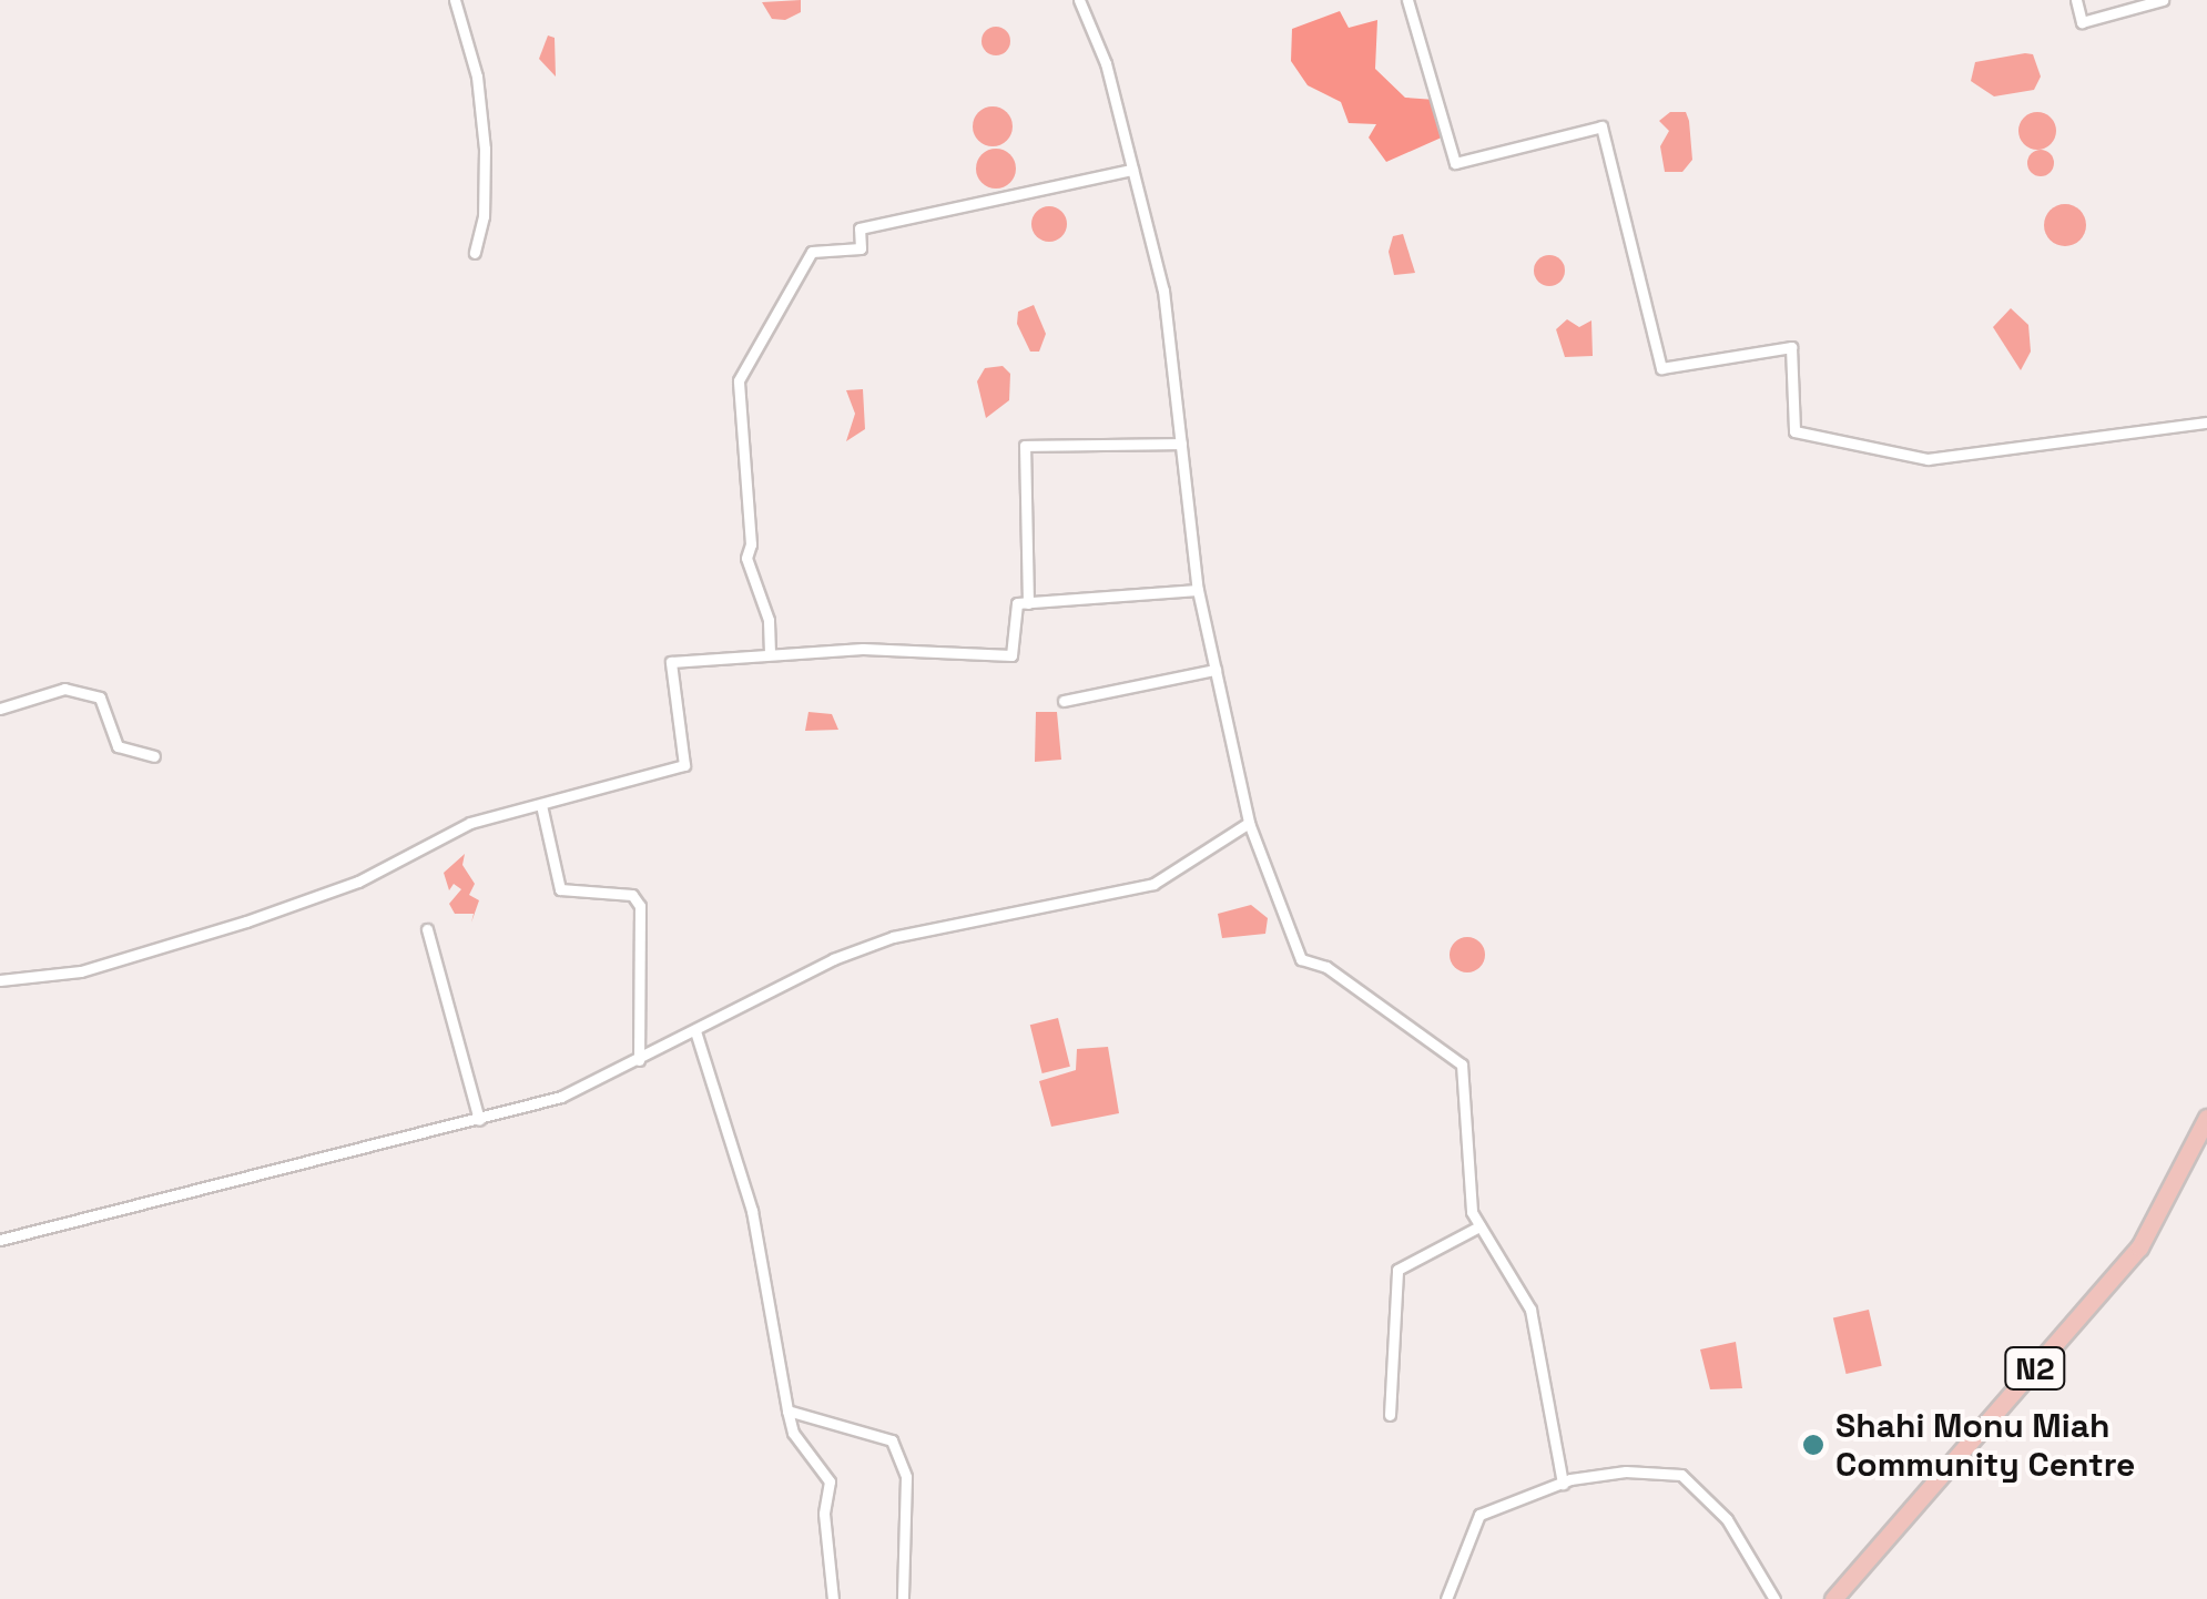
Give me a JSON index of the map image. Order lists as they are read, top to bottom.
{
  "streets": {
    "highway": ["N2"]
  },
  "places": ["Shahi Monu Miah Community Centre"]
}
